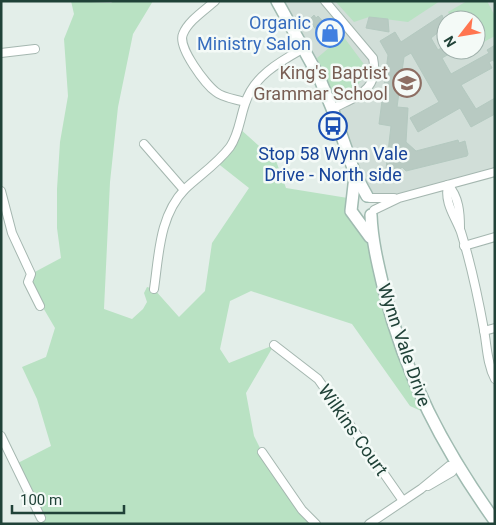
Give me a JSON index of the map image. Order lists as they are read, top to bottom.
{
  "streets": {
    "main road": ["Wynn Vale Drive"],
    "street": ["Wilkins Court"]
  },
  "places": {
    "shop": ["Organic Ministry Salon"],
    "school or university": ["King's Baptist Grammar School"],
    "bus stop": ["Stop 58 Wynn Vale Drive - North side"]
  },
  "scale_bar": "100 m",
  "north": "bottom left"
}
